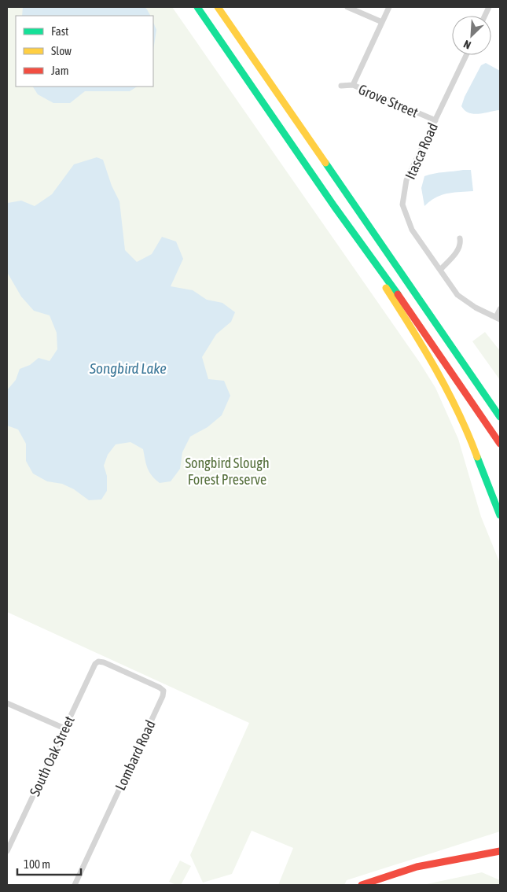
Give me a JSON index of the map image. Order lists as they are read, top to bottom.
{
  "streets": {
    "street": [
      "Grove Street",
      "Itasca Road",
      "Lombard Road",
      "South Oak Street"
    ]
  },
  "crossings": [
    ["Grove Street", "Itasca Road"],
    ["Lombard Road", "South Oak Street"]
  ],
  "water": ["Songbird Lake"],
  "parks": ["Songbird Slough Forest Preserve"],
  "legend": ["Fast", "Slow", "Jam"],
  "scale_bar": "100 m",
  "north": "bottom left"
}
